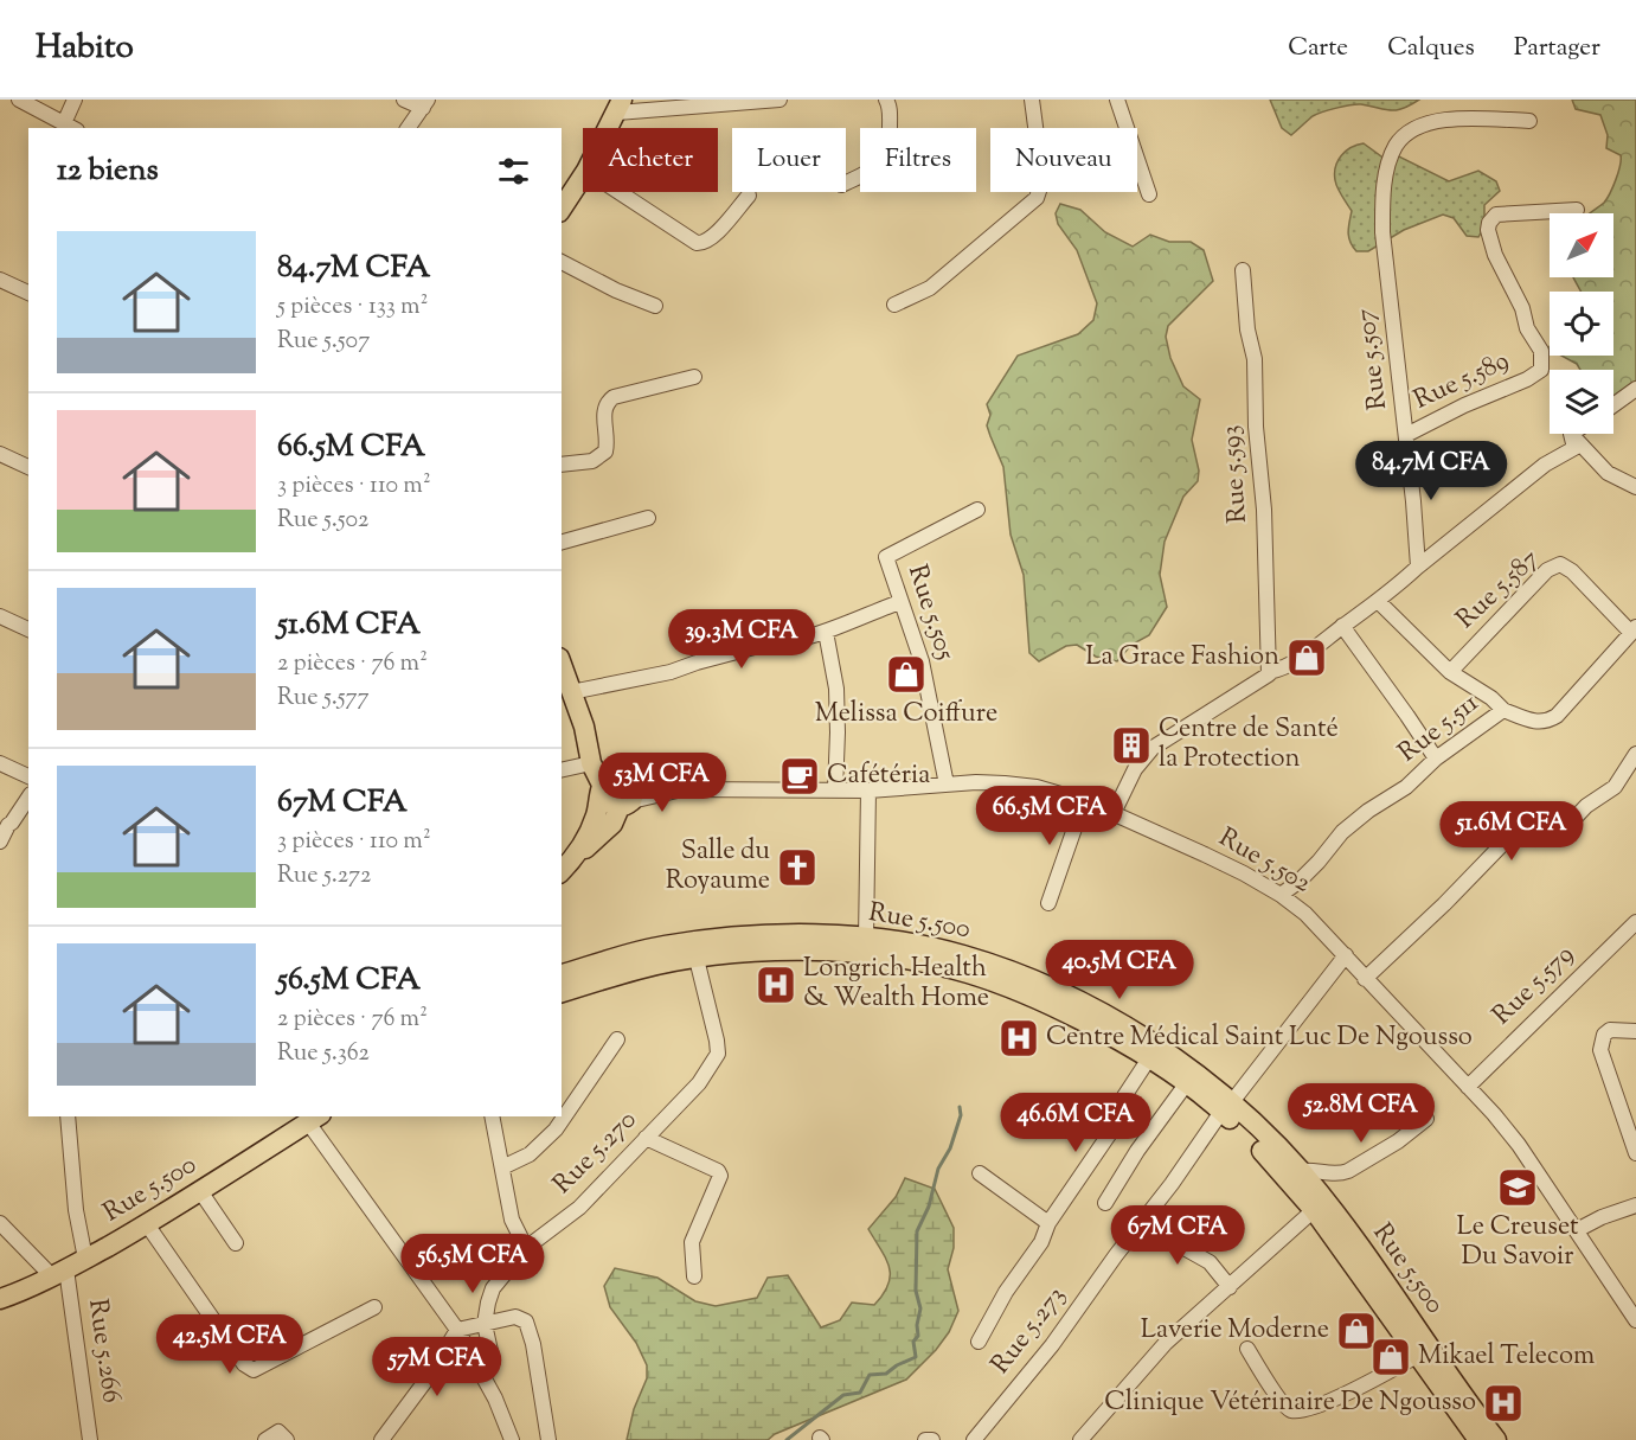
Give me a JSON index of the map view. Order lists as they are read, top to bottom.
{
  "streets": {
    "main road": ["Rue 5.500"],
    "street": [
      "Rue 5.507",
      "Rue 5.589",
      "Rue 5.593",
      "Rue 5.587",
      "Rue 5.505",
      "Rue 5.511",
      "Rue 5.502",
      "Rue 5.579",
      "Rue 5.270",
      "Rue 5.273",
      "Rue 5.266"
    ]
  },
  "crossings": [
    ["Rue 5.507", "Rue 5.589"],
    ["Rue 5.587", "Rue 5.511"],
    ["Rue 5.505", "Rue 5.502"],
    ["Rue 5.511", "Rue 5.502"],
    ["Rue 5.502", "Rue 5.579"],
    ["Rue 5.502", "Rue 5.273"],
    ["Rue 5.500", "Rue 5.270"],
    ["Rue 5.500", "Rue 5.273"],
    ["Rue 5.500", "Rue 5.266"]
  ],
  "places": {
    "shop": [
      "La Grace Fashion",
      "Melissa Coiffure",
      "Laverie Moderne",
      "Mikael Telecom"
    ],
    "building": ["Centre de Santé la Protection"],
    "cafe": ["Cafétéria"],
    "church": ["Salle du Royaume"],
    "hospital": ["Longrich Health & Wealth Home", "Centre Médical Saint Luc De Ngousso", "Clinique Vétérinaire De Ngousso"],
    "school or university": ["Le Creuset Du Savoir"]
  },
  "north": "top right",
  "page": {
    "header": "Habito",
    "nav": ["Carte", "Calques", "Partager"],
    "chip": [
      "Acheter",
      "Louer",
      "Filtres",
      "Nouveau"
    ],
    "heading": "12 biens",
    "list": [
      {
        "name": "84.7M CFA",
        "note": "5 pièces · 133 m² · Rue 5.507"
      },
      {
        "name": "66.5M CFA",
        "note": "3 pièces · 110 m² · Rue 5.502"
      },
      {
        "name": "51.6M CFA",
        "note": "2 pièces · 76 m² · Rue 5.577"
      },
      {
        "name": "67M CFA",
        "note": "3 pièces · 110 m² · Rue 5.272"
      },
      {
        "name": "56.5M CFA",
        "note": "2 pièces · 76 m² · Rue 5.362"
      }
    ],
    "price": [
      "84.7M CFA",
      "39.3M CFA",
      "53M CFA",
      "66.5M CFA",
      "51.6M CFA",
      "40.5M CFA",
      "52.8M CFA",
      "46.6M CFA",
      "67M CFA",
      "56.5M CFA",
      "42.5M CFA",
      "57M CFA"
    ]
  }
}
